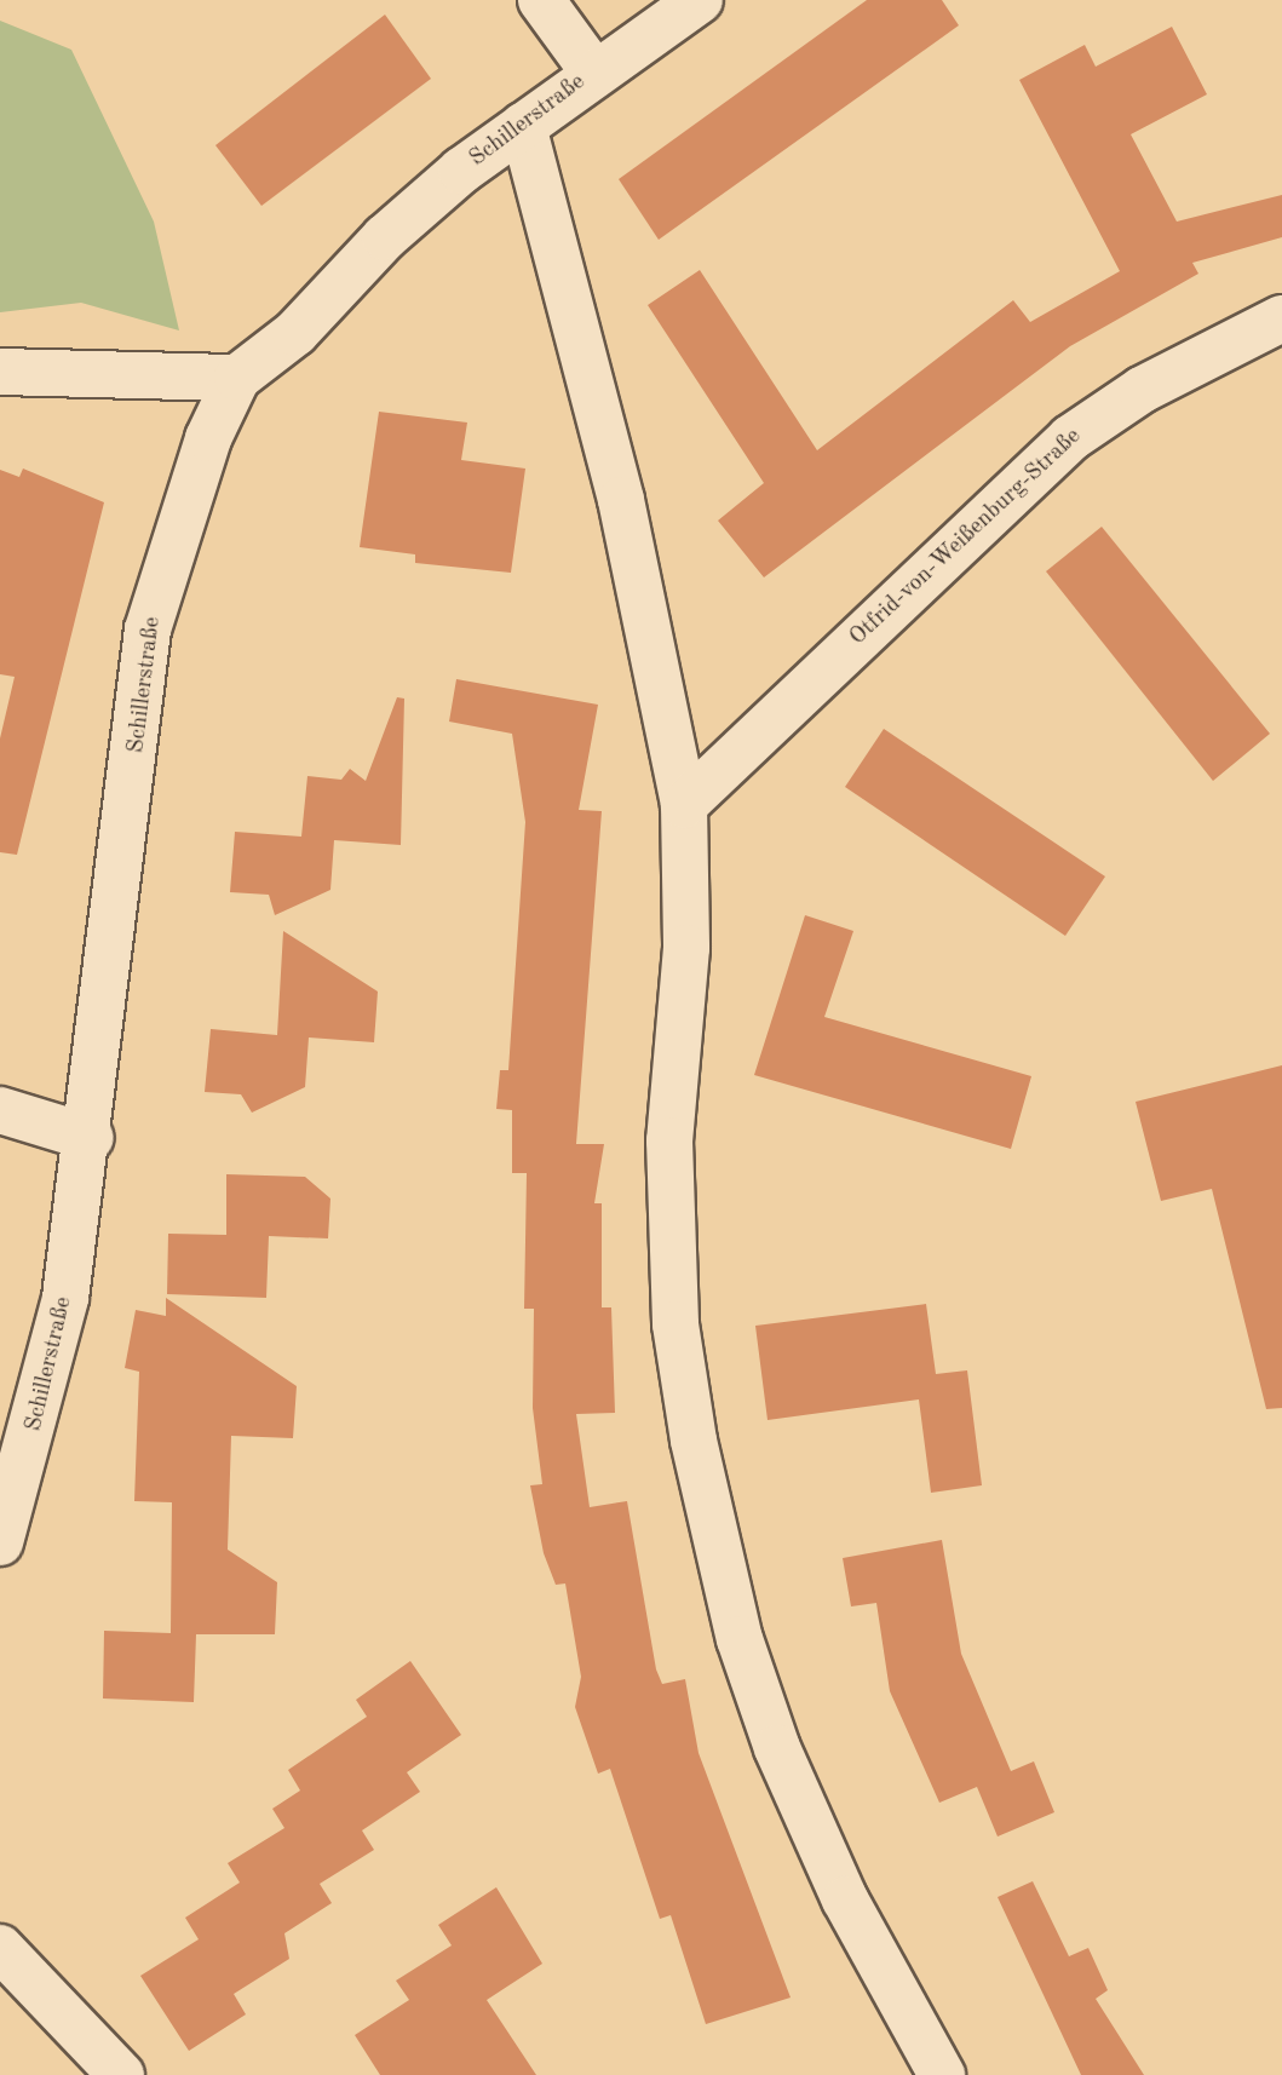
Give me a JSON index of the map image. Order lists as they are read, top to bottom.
{
  "streets": {
    "street": ["Schillerstraße", "Otfrid-von-Weißenburg-Straße"]
  }
}
